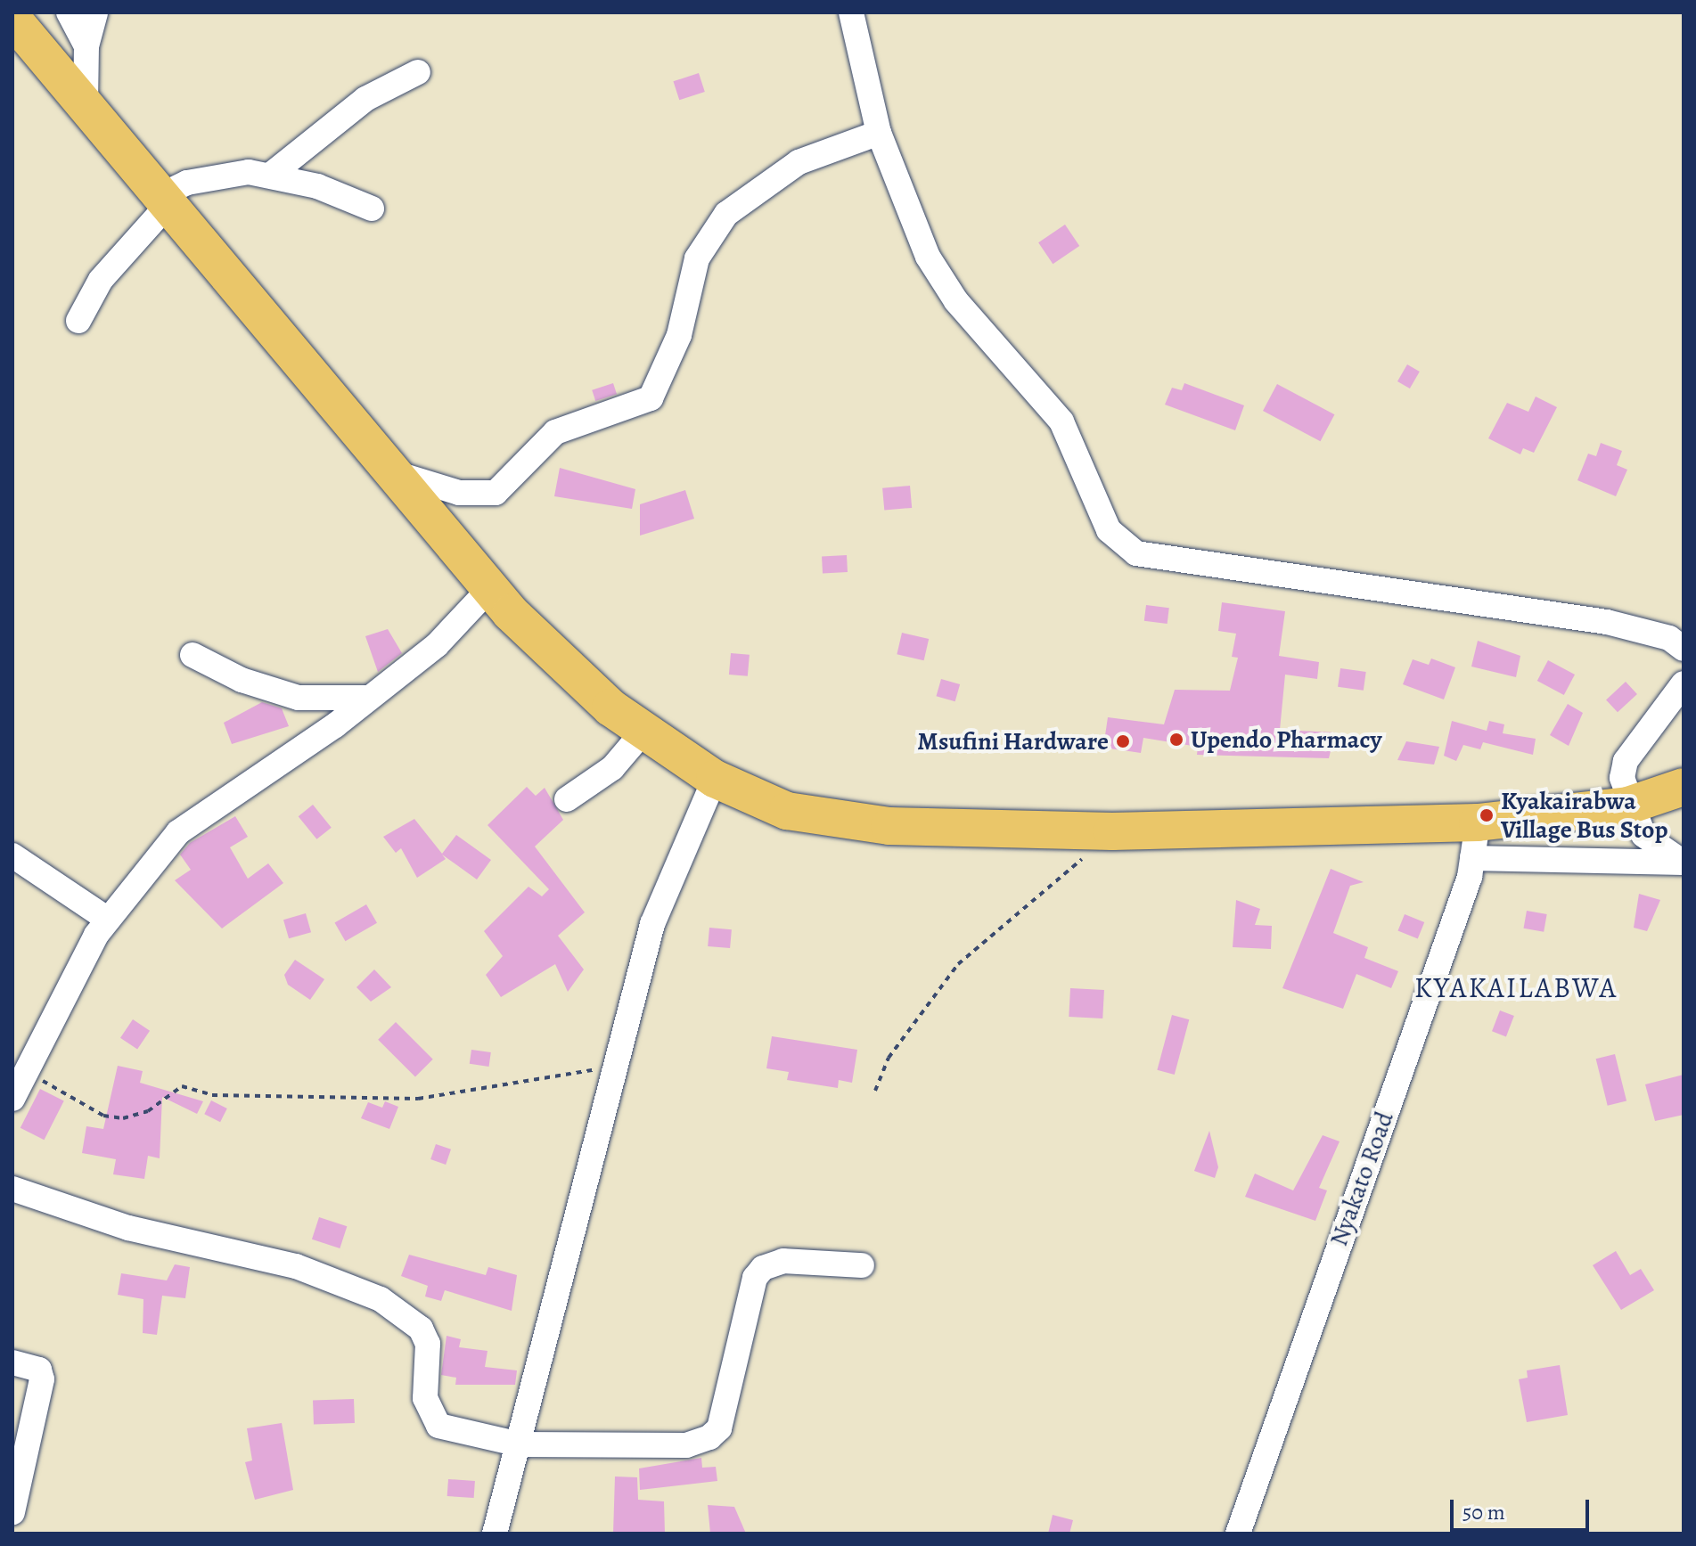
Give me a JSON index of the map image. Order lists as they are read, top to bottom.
{
  "streets": {
    "street": ["Nyakato Road"]
  },
  "districts": ["KYAKAILABWA"],
  "places": ["Upendo Pharmacy", "Msufini Hardware", "Kyakairabwa Village Bus Stop"],
  "scale_bar": "50 m"
}
